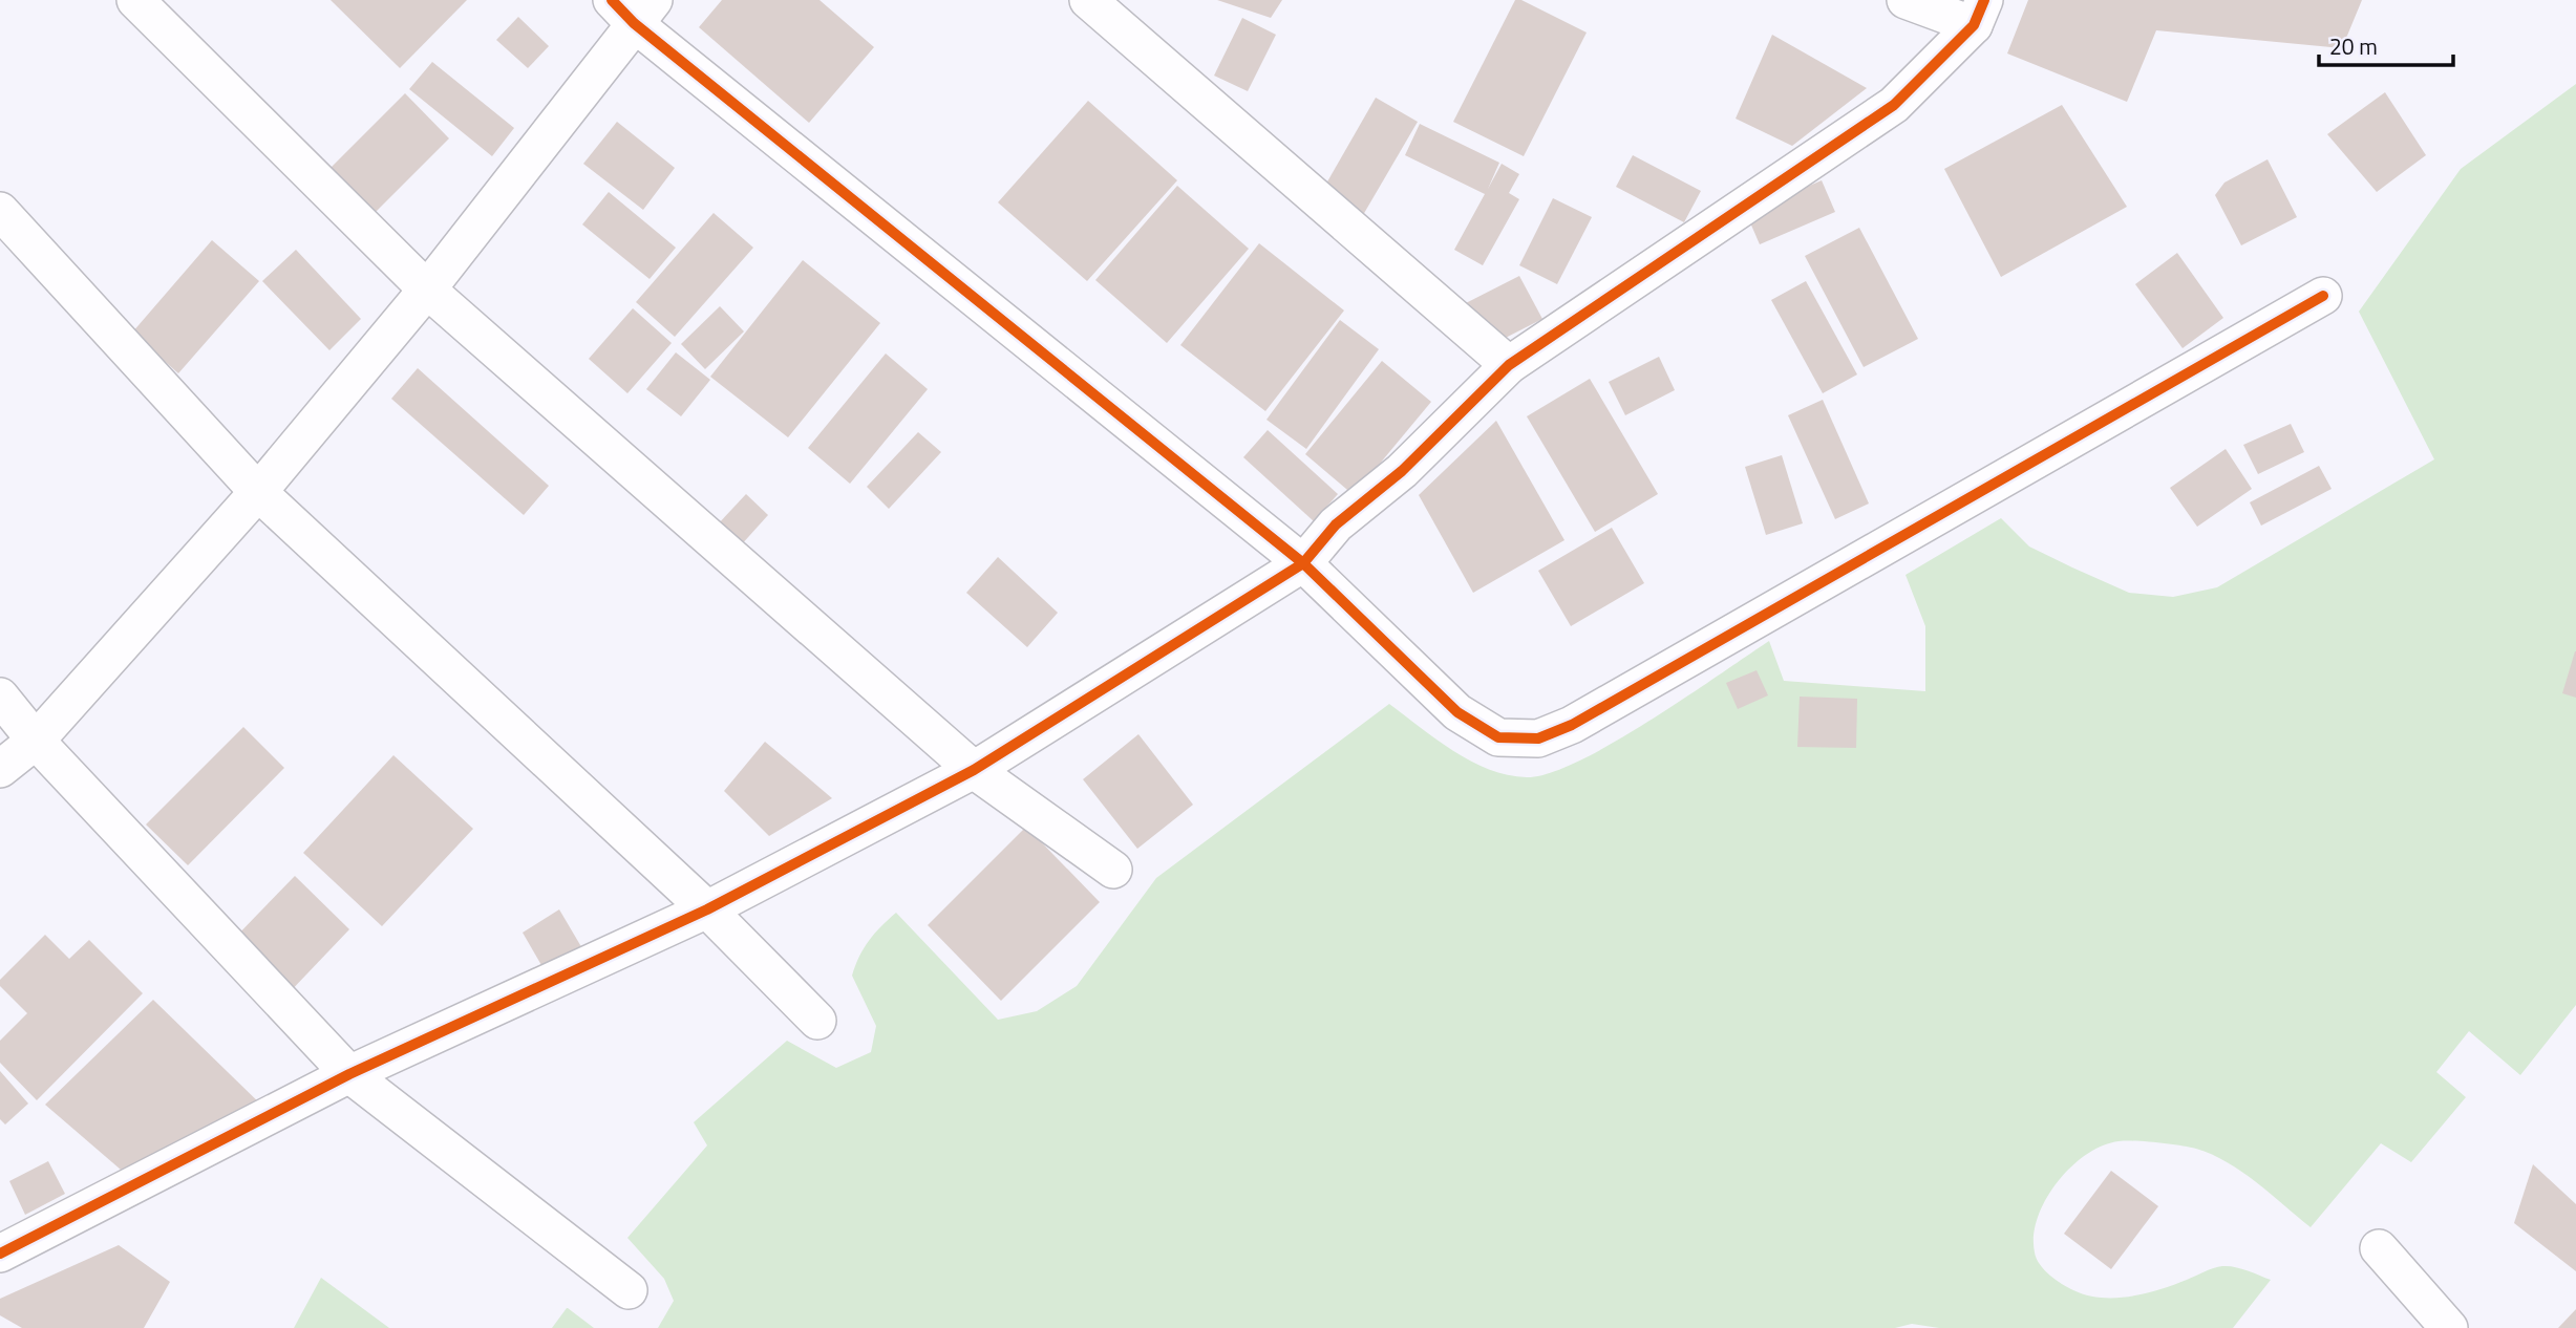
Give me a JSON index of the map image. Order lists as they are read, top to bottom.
{
  "scale_bar": "20 m"
}
